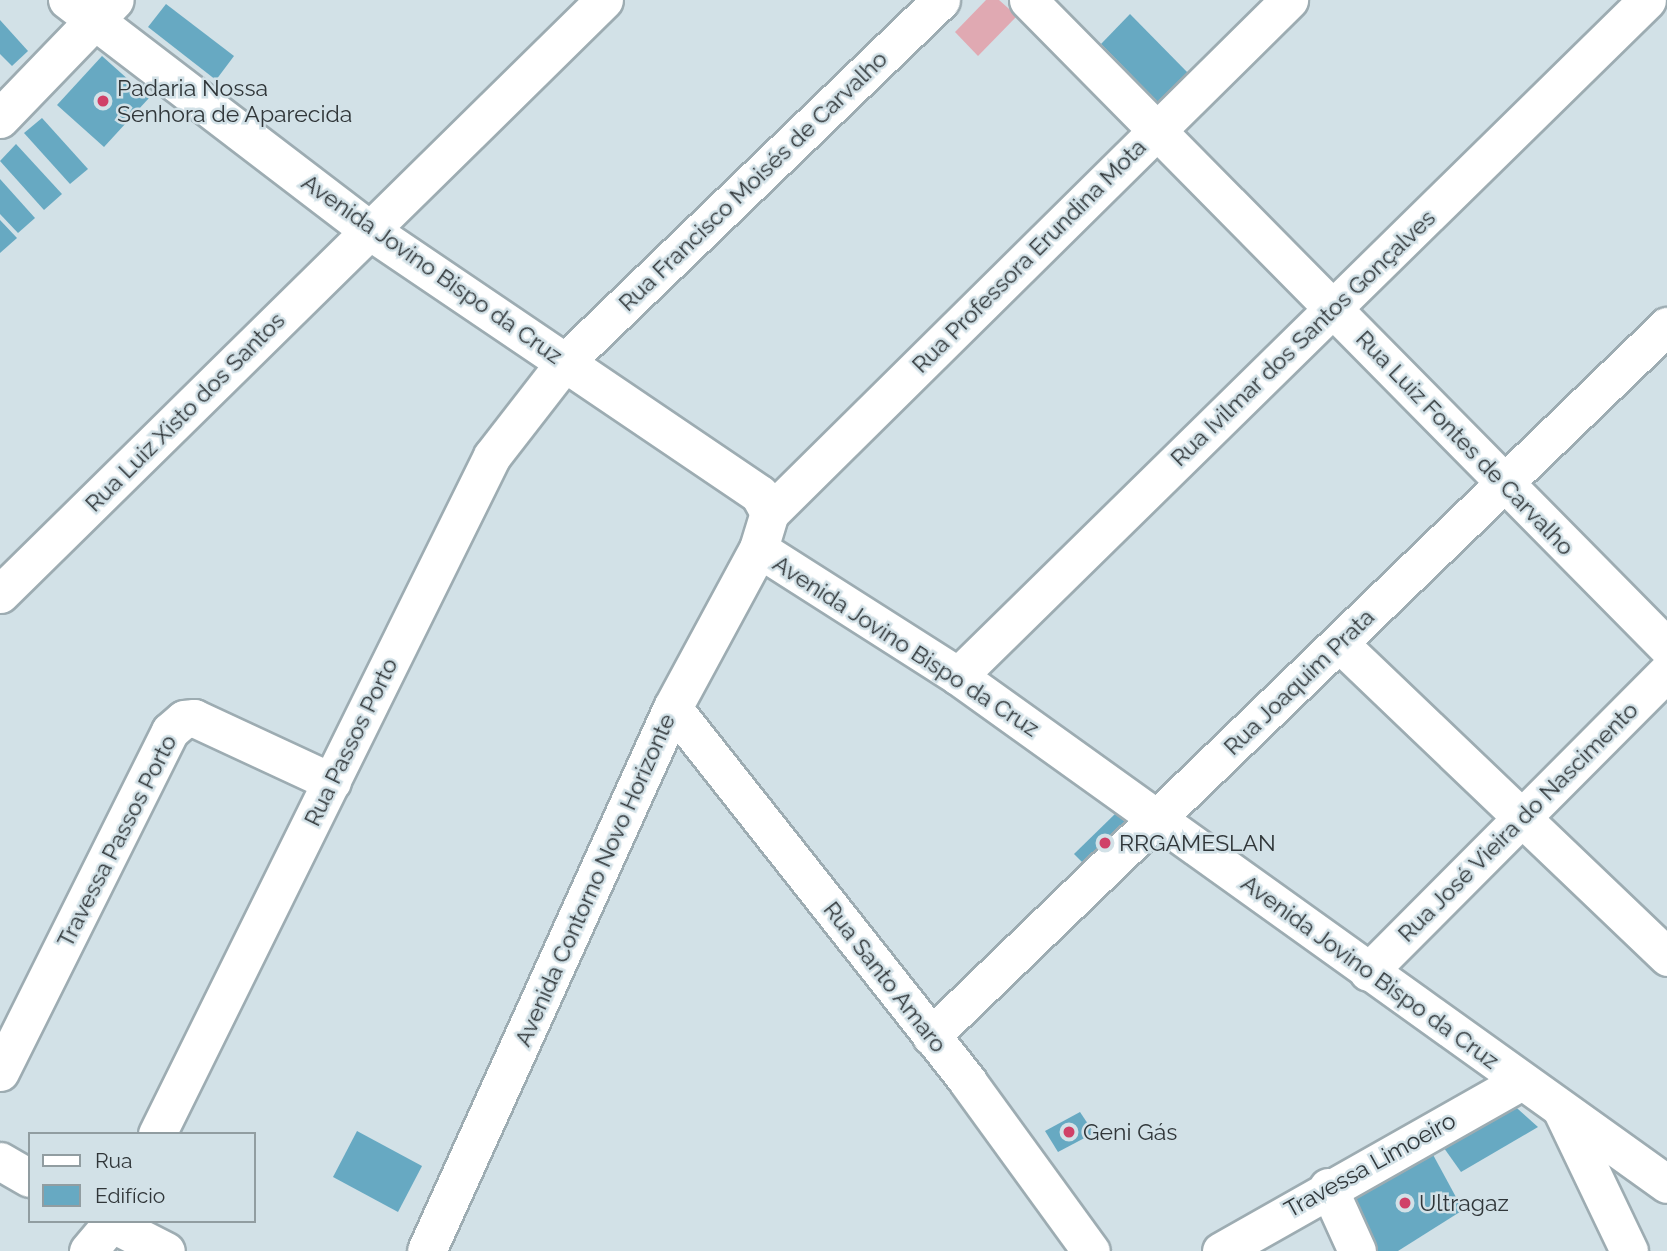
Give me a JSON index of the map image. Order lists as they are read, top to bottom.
{
  "streets": {
    "main road": ["Avenida Jovino Bispo da Cruz", "Avenida Contorno Novo Horizonte"],
    "street": [
      "Rua Francisco Moisés de Carvalho",
      "Rua Professora Erundina Mota",
      "Rua Ivilmar dos Santos Gonçalves",
      "Rua Luiz Xisto dos Santos",
      "Rua Luiz Fontes de Carvalho",
      "Rua Joaquim Prata",
      "Rua Passos Porto",
      "Rua José Vieira do Nascimento",
      "Travessa Passos Porto",
      "Rua Santo Amaro",
      "Travessa Limoeiro"
    ]
  },
  "crossings": [
    ["Rua Francisco Moisés de Carvalho", "Avenida Jovino Bispo da Cruz"],
    ["Rua Francisco Moisés de Carvalho", "Rua Passos Porto"],
    ["Rua Professora Erundina Mota", "Avenida Jovino Bispo da Cruz"],
    ["Rua Professora Erundina Mota", "Rua Luiz Fontes de Carvalho"],
    ["Rua Professora Erundina Mota", "Avenida Contorno Novo Horizonte"],
    ["Avenida Jovino Bispo da Cruz", "Rua Ivilmar dos Santos Gonçalves"],
    ["Avenida Jovino Bispo da Cruz", "Rua Luiz Xisto dos Santos"],
    ["Avenida Jovino Bispo da Cruz", "Rua Joaquim Prata"],
    ["Avenida Jovino Bispo da Cruz", "Rua Passos Porto"],
    ["Avenida Jovino Bispo da Cruz", "Rua José Vieira do Nascimento"],
    ["Avenida Jovino Bispo da Cruz", "Avenida Contorno Novo Horizonte"],
    ["Avenida Jovino Bispo da Cruz", "Travessa Limoeiro"],
    ["Rua Ivilmar dos Santos Gonçalves", "Rua Luiz Fontes de Carvalho"],
    ["Rua Luiz Fontes de Carvalho", "Rua Joaquim Prata"],
    ["Rua Joaquim Prata", "Rua Santo Amaro"],
    ["Rua Passos Porto", "Travessa Passos Porto"],
    ["Avenida Contorno Novo Horizonte", "Rua Santo Amaro"]
  ],
  "places": [
    "Padaria Nossa Senhora de Aparecida",
    "RRGAMESLAN",
    "Geni Gás",
    "Ultragaz"
  ],
  "legend": ["Rua", "Edifício"]
}
